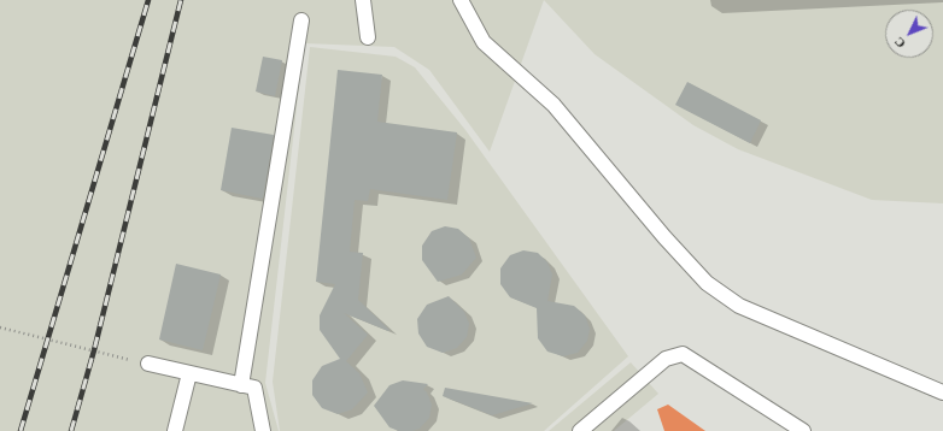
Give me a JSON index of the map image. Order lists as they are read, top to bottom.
{
  "north": "bottom left"
}
